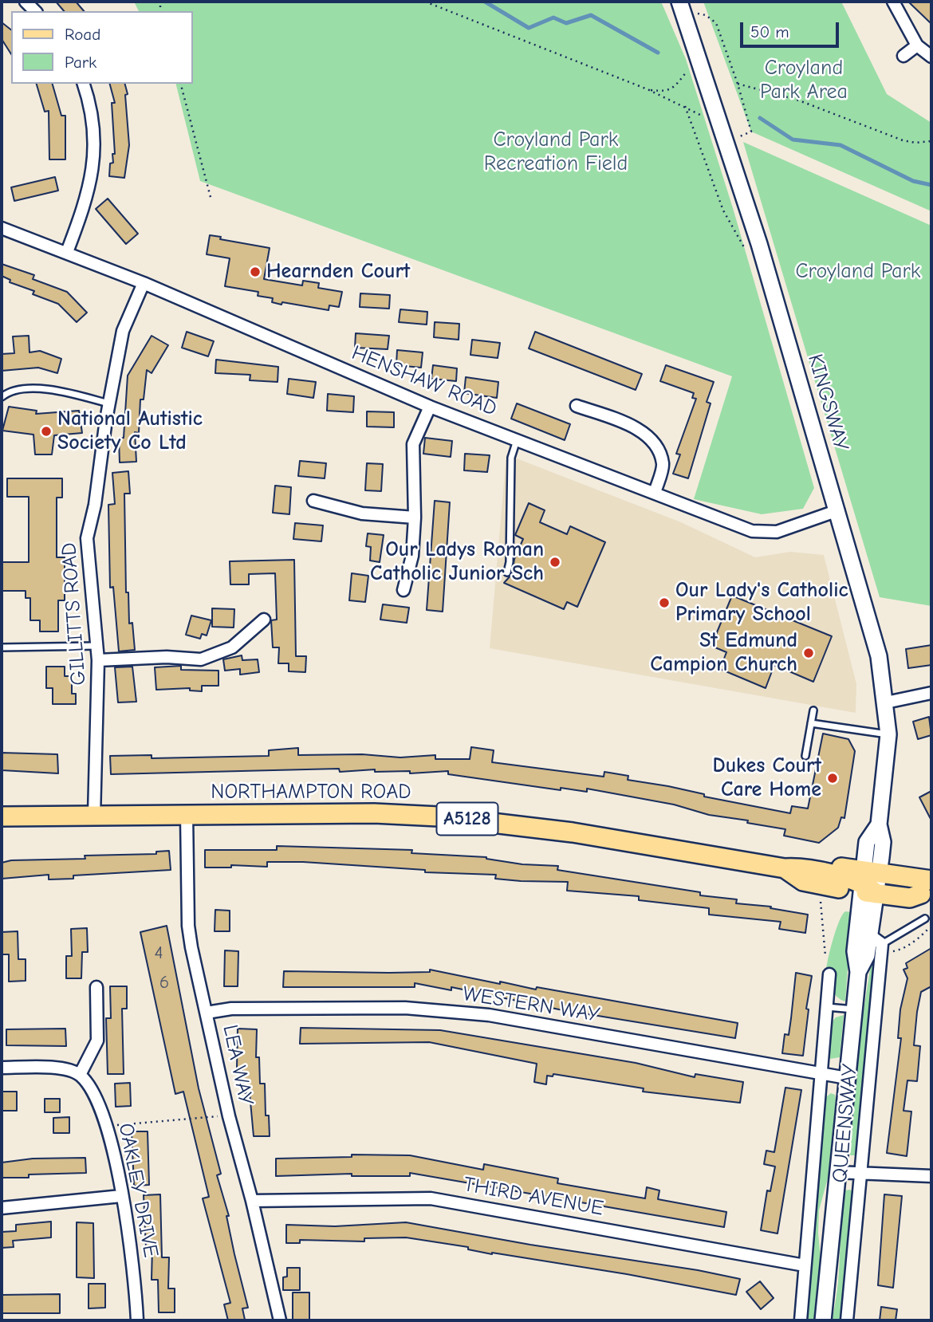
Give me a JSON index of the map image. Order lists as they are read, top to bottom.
{
  "streets": {
    "main road": ["NORTHAMPTON ROAD", "A5128"],
    "street": [
      "HENSHAW ROAD",
      "KINGSWAY",
      "GILLITTS ROAD",
      "WESTERN WAY",
      "LEA WAY",
      "QUEENSWAY",
      "OAKLEY DRIVE",
      "THIRD AVENUE"
    ]
  },
  "crossings": [
    ["HENSHAW ROAD", "KINGSWAY"],
    ["HENSHAW ROAD", "GILLITTS ROAD"],
    ["KINGSWAY", "NORTHAMPTON ROAD"],
    ["KINGSWAY", "QUEENSWAY"],
    ["GILLITTS ROAD", "NORTHAMPTON ROAD"],
    ["NORTHAMPTON ROAD", "LEA WAY"],
    ["NORTHAMPTON ROAD", "QUEENSWAY"],
    ["WESTERN WAY", "LEA WAY"],
    ["WESTERN WAY", "QUEENSWAY"],
    ["LEA WAY", "THIRD AVENUE"]
  ],
  "parks": ["Croyland Park Area", "Croyland Park Recreation Field", "Croyland Park"],
  "places": [
    "Hearnden Court",
    "National Autistic Society Co Ltd",
    "Our Ladys Roman Catholic Junior Sch",
    "Our Lady's Catholic Primary School",
    "St Edmund Campion Church",
    "Dukes Court Care Home"
  ],
  "house_numbers": ["4", "6"],
  "legend": ["Road", "Park"],
  "scale_bar": "50 m"
}
